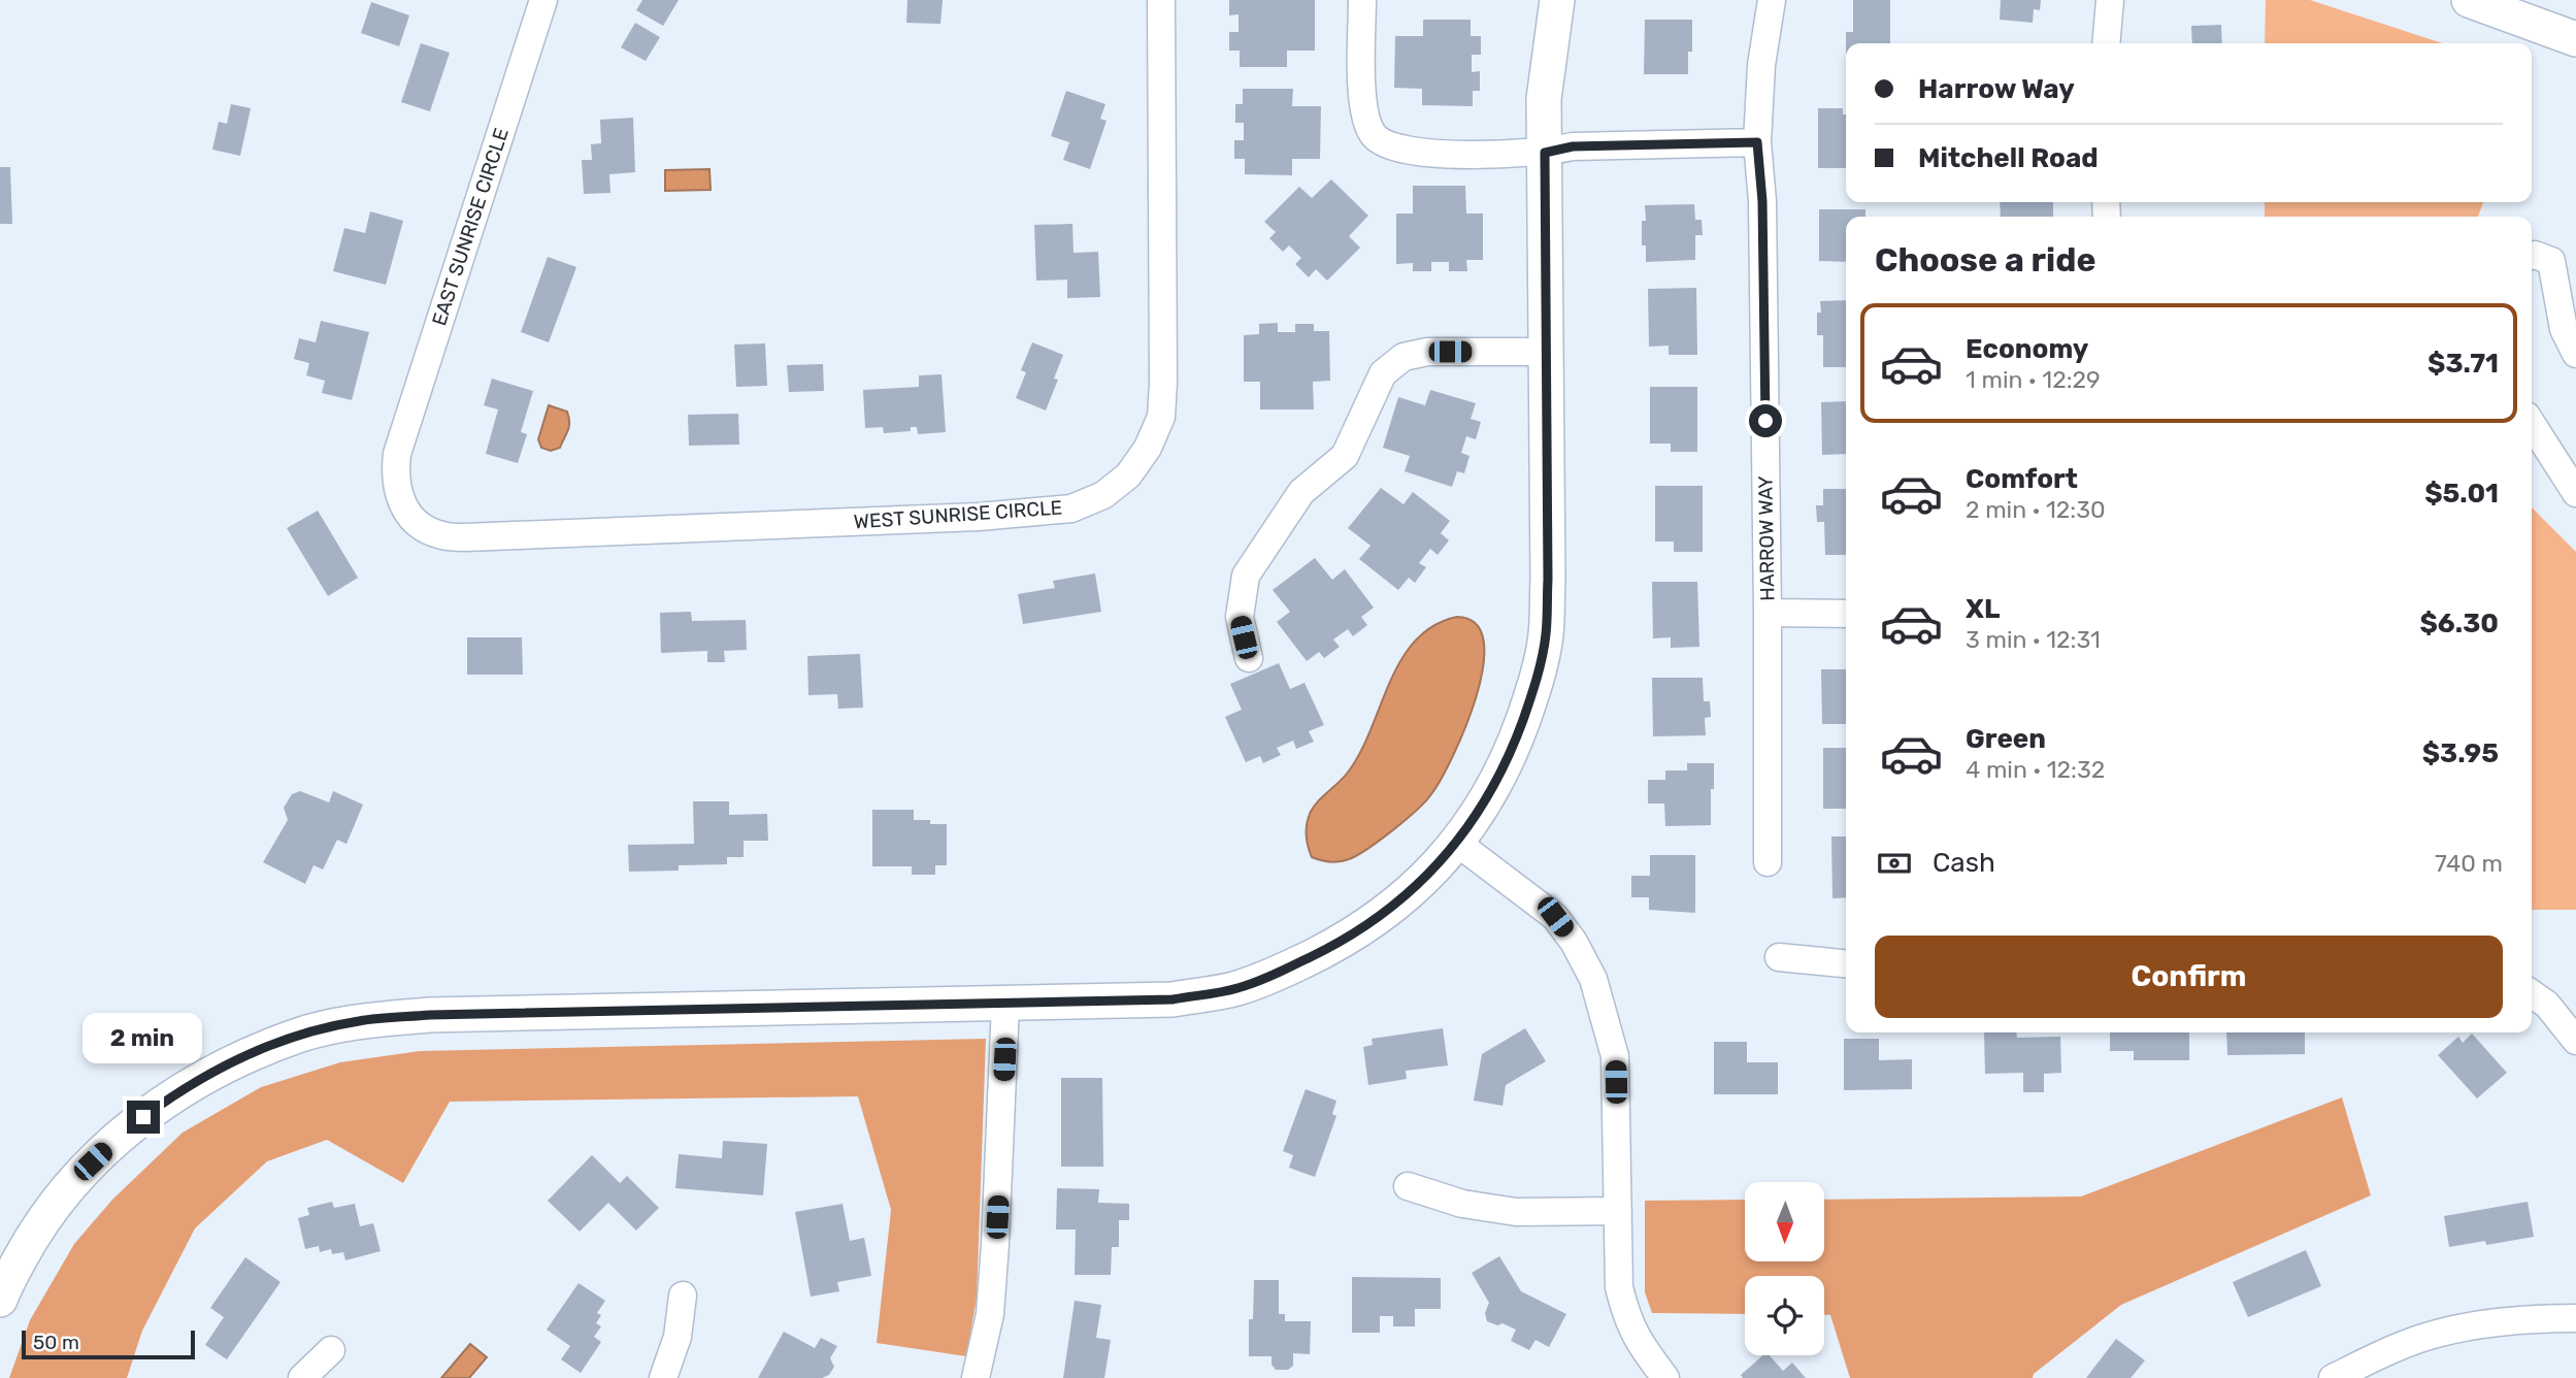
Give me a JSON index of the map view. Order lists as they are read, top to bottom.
{
  "streets": {
    "street": ["EAST SUNRISE CIRCLE", "WEST SUNRISE CIRCLE", "HARROW WAY"]
  },
  "crossings": [
    ["EAST SUNRISE CIRCLE", "WEST SUNRISE CIRCLE"]
  ],
  "scale_bar": "50 m",
  "north": "bottom",
  "page": {
    "banner": ["Harrow Way", "Mitchell Road"],
    "heading": "Choose a ride",
    "list": [
      {
        "name": "Economy",
        "note": "1 min · 12:29",
        "value": "$3.71"
      },
      {
        "name": "Comfort",
        "note": "2 min · 12:30",
        "value": "$5.01"
      },
      {
        "name": "XL",
        "note": "3 min · 12:31",
        "value": "$6.30"
      },
      {
        "name": "Green",
        "note": "4 min · 12:32",
        "value": "$3.95"
      }
    ],
    "pay": ["Cash", "740 m"],
    "buttons": "Confirm",
    "bubble": "2 min",
    "scale": "50 m"
  }
}
